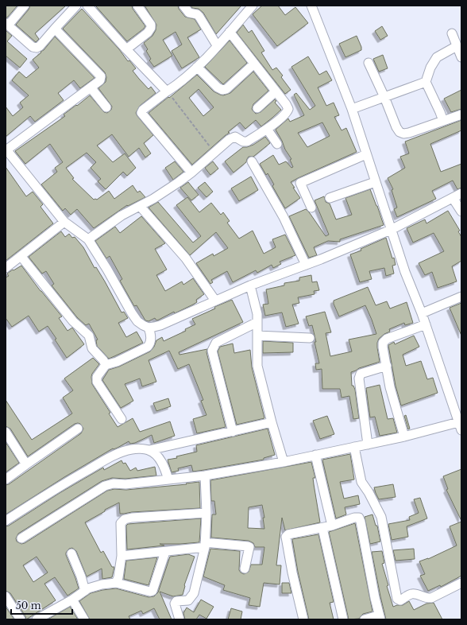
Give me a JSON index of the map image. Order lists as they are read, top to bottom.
{
  "scale_bar": "50 m"
}
